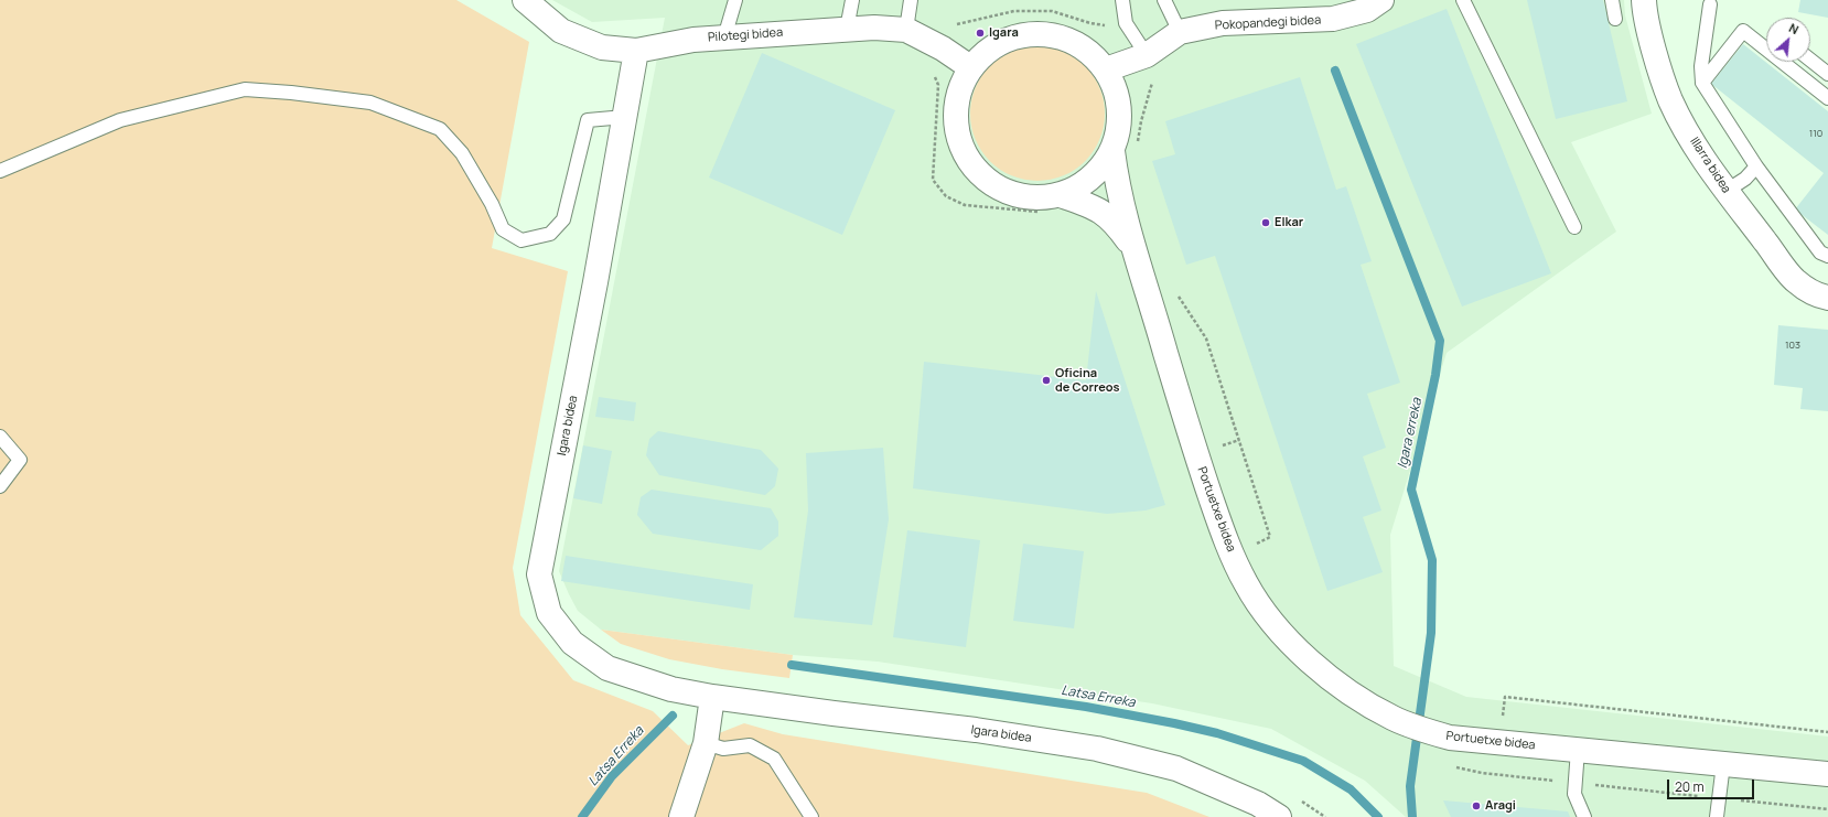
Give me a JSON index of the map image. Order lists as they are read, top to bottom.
{
  "streets": {
    "street": [
      "Pokopandegi bidea",
      "Pilotegi bidea",
      "Illarra bidea",
      "Igara bidea",
      "Portuetxe bidea"
    ]
  },
  "crossings": [
    ["Pilotegi bidea", "Igara bidea"]
  ],
  "water": ["Igara erreka", "Latsa Erreka"],
  "places": [
    "Igara",
    "Elkar",
    "Oficina de Correos",
    "Aragi"
  ],
  "house_numbers": ["110", "103"],
  "scale_bar": "20 m",
  "north": "top right"
}
